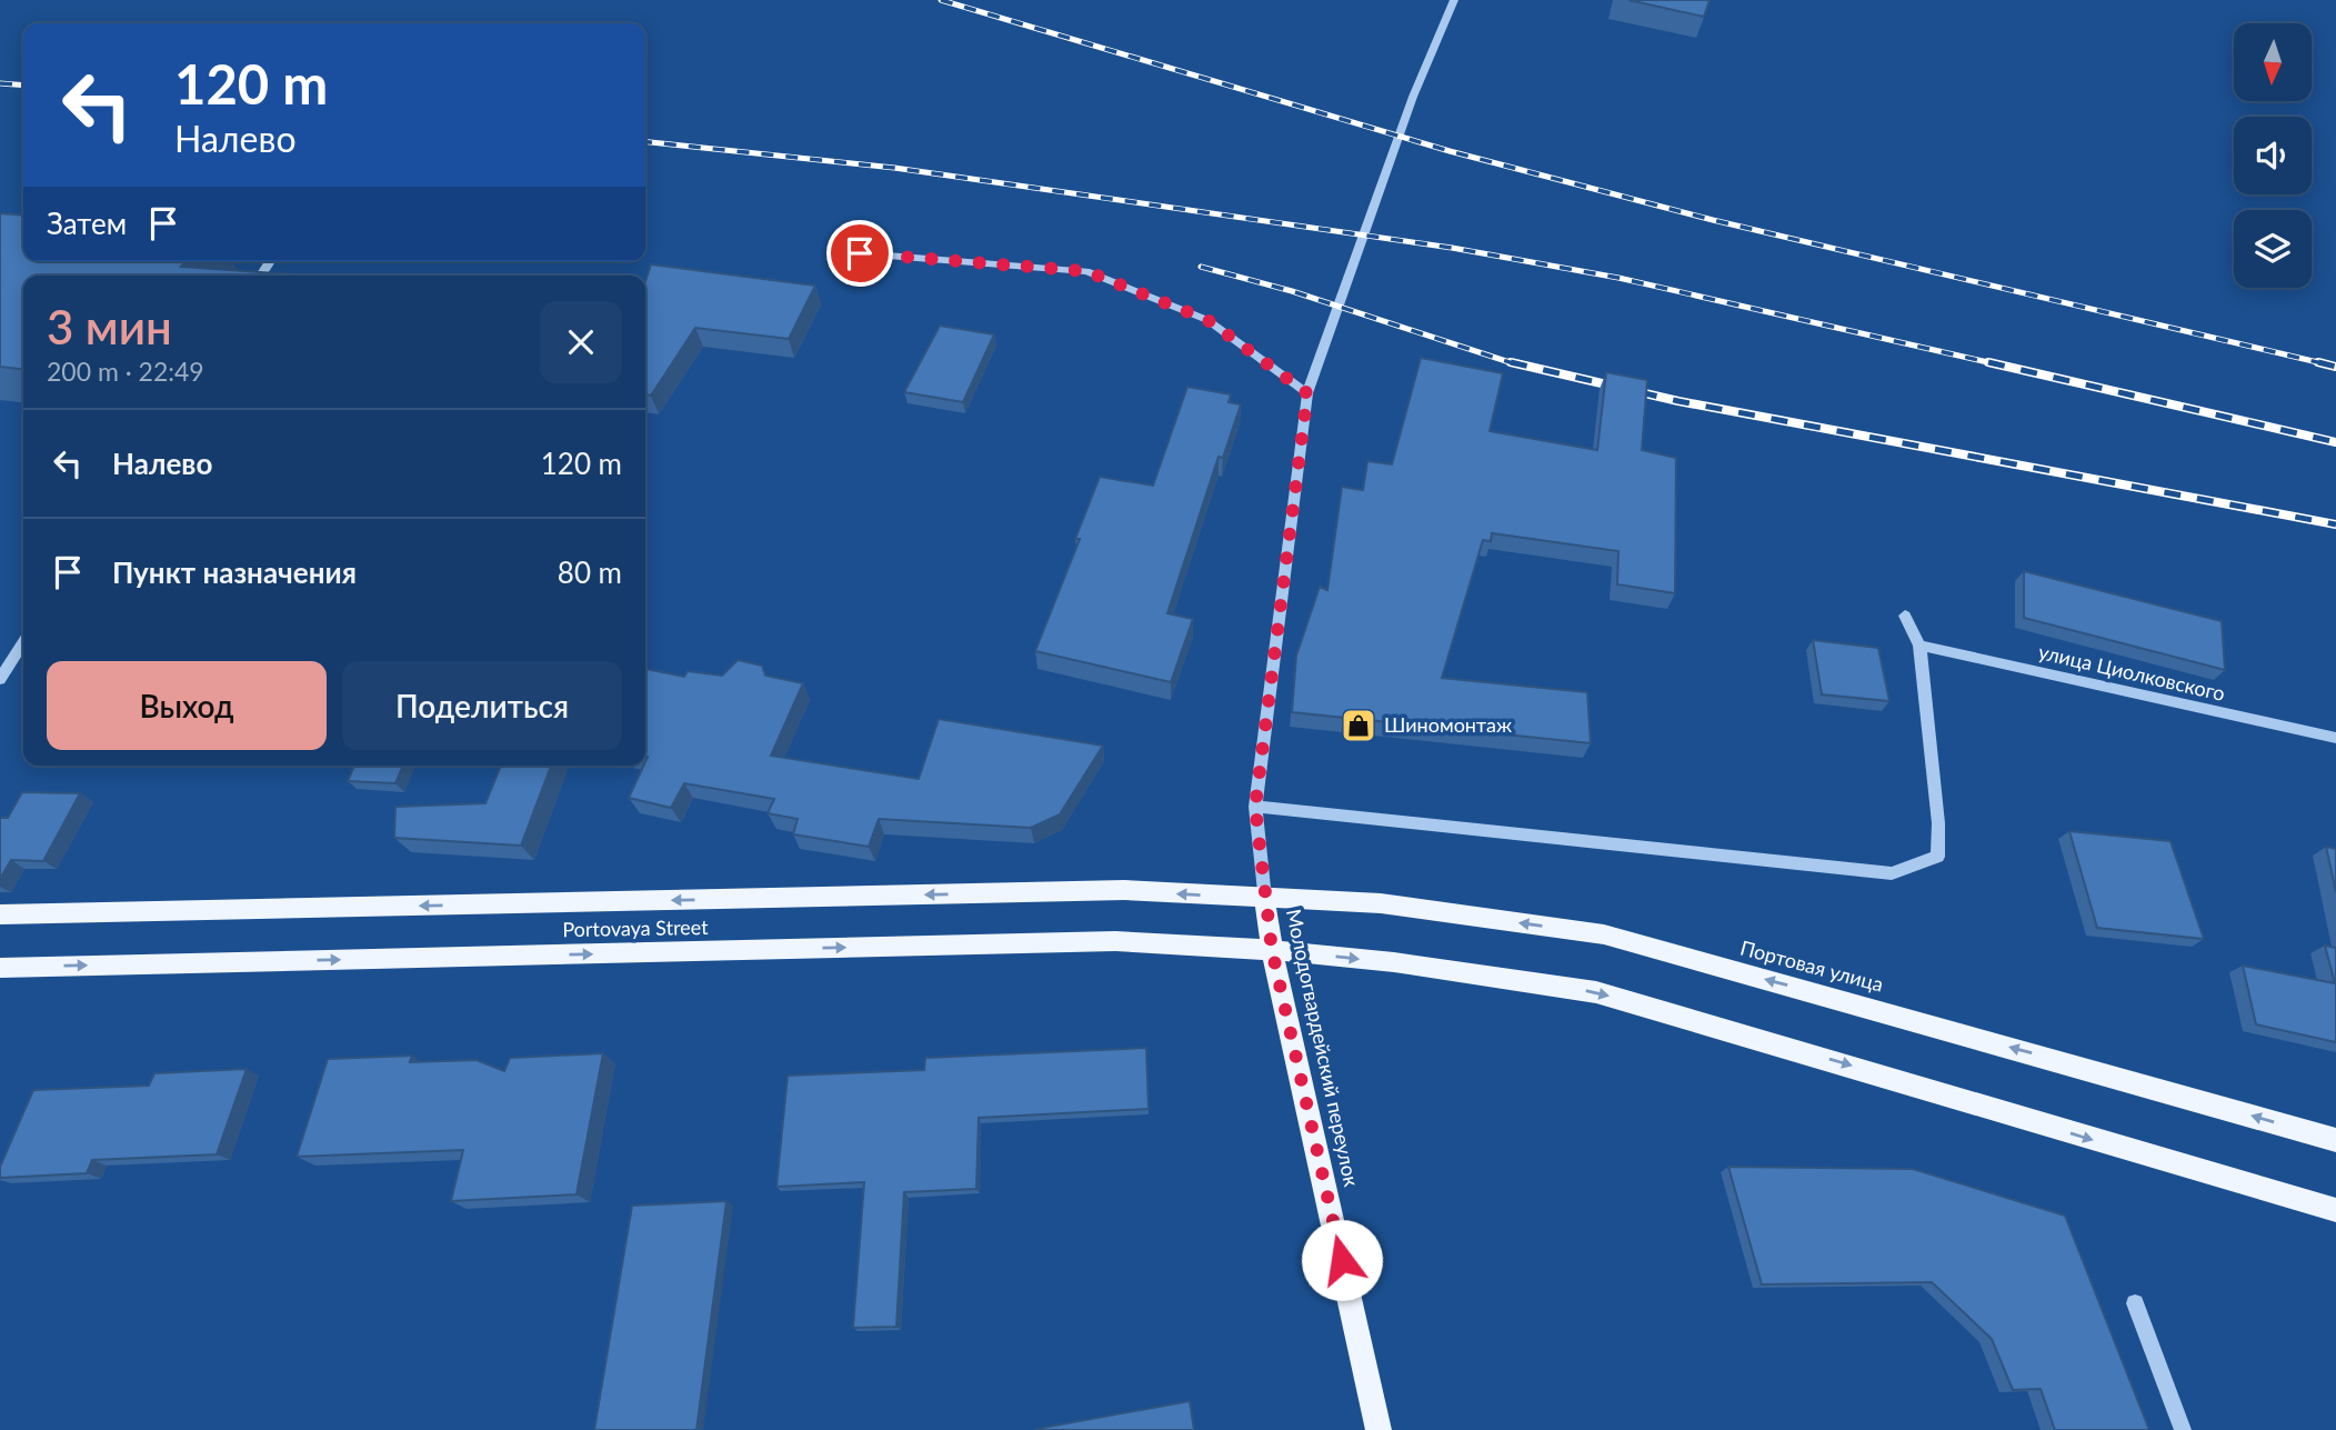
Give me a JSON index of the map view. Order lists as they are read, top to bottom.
{
  "streets": {
    "main road": ["Portovaya Street", "Портовая улица", "Молодогвардейский переулок"],
    "street": ["улица Циолковского"]
  },
  "crossings": [
    ["Portovaya Street", "Портовая улица"],
    ["Portovaya Street", "Молодогвардейский переулок"],
    ["Портовая улица", "Молодогвардейский переулок"]
  ],
  "places": {
    "shop": ["Шиномонтаж"]
  },
  "north": "bottom",
  "page": {
    "turn": ["120 m", "Налево"],
    "then": "Затем",
    "heading": ["3 мин", "200 m · 22:49"],
    "list": [
      {
        "name": "Налево",
        "value": "120 m"
      },
      {
        "name": "Пункт назначения",
        "value": "80 m"
      }
    ],
    "buttons": ["Выход", "Поделиться"]
  }
}
